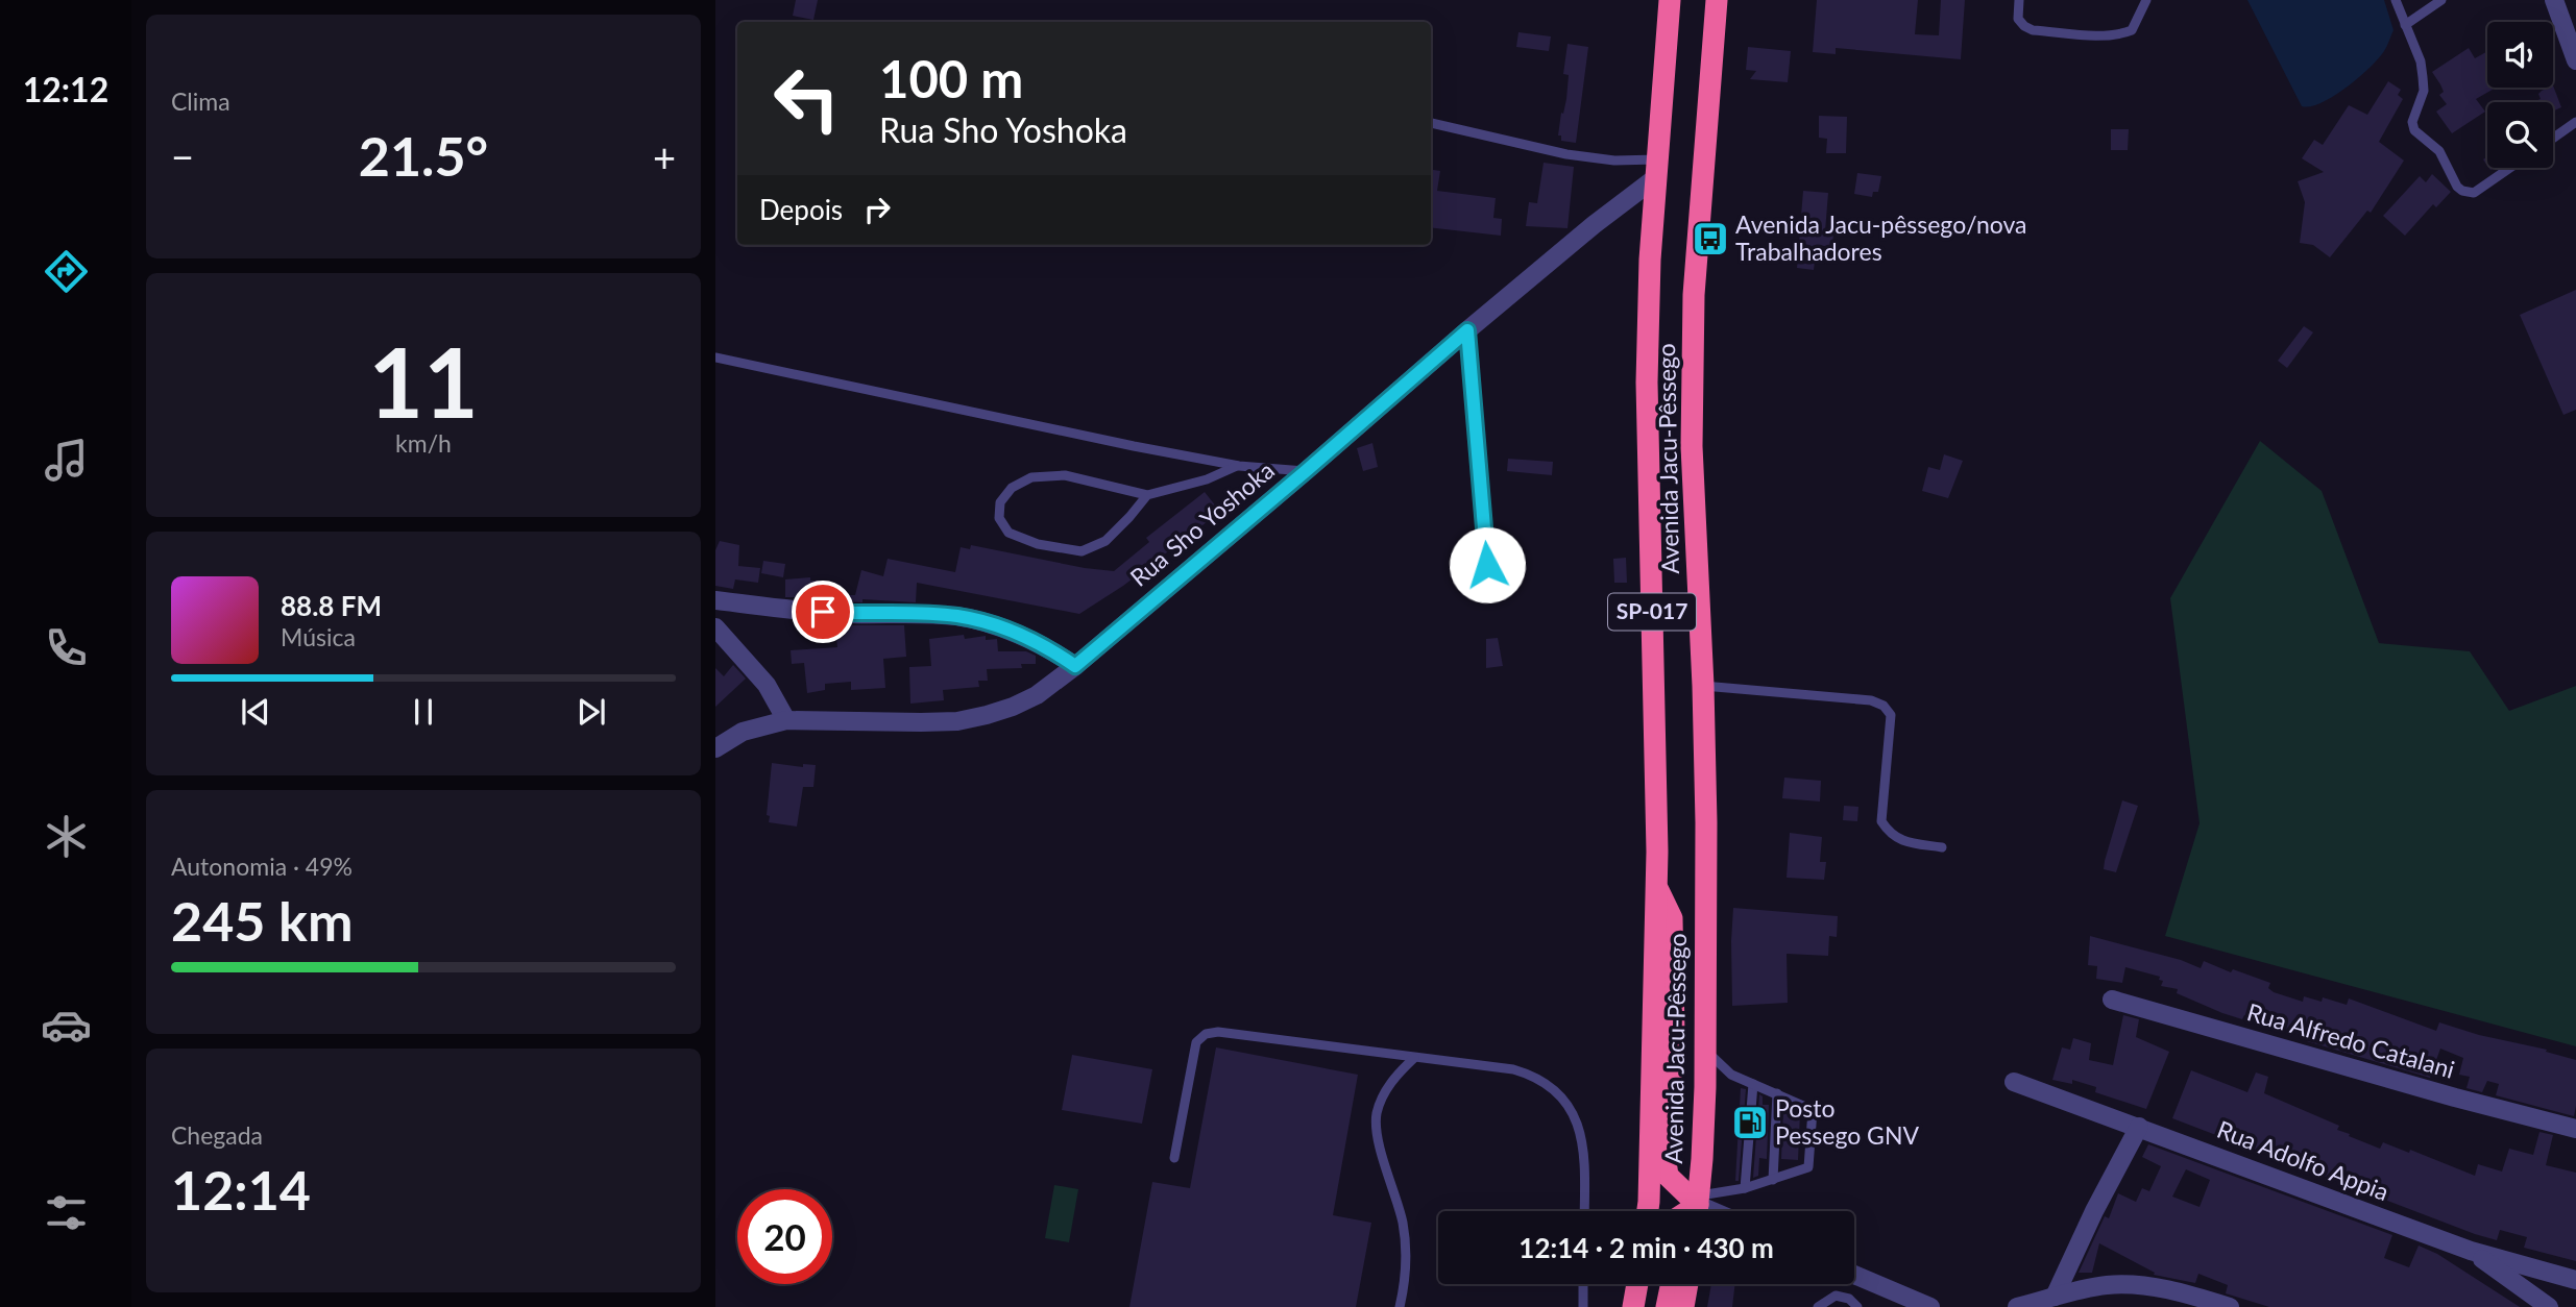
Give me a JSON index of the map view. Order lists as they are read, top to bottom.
{
  "streets": {
    "highway": ["Avenida Jacu-Pêssego", "SP-017"],
    "street": ["Rua Sho Yoshoka", "Rua Alfredo Catalani", "Rua Adolfo Appia"]
  },
  "crossings": [
    ["Avenida Jacu-Pêssego", "Rua Sho Yoshoka"]
  ],
  "places": {
    "bus stop": ["Avenida Jacu-pêssego/nova Trabalhadores"],
    "fuel station": ["Posto Pessego GNV"]
  },
  "page": {
    "tabs": "12:12",
    "tile": [
      "Clima",
      ["11", "km/h"],
      ["Autonomia · 49%", "245 km"],
      ["Chegada", "12:14"]
    ],
    "turn": ["100 m", "Rua Sho Yoshoka"],
    "heat": ["−", "21.5°", "+"],
    "then": "Depois",
    "song": ["88.8 FM", "Música"],
    "limit": "20",
    "trip": "12:14 · 2 min · 430 m"
  }
}
